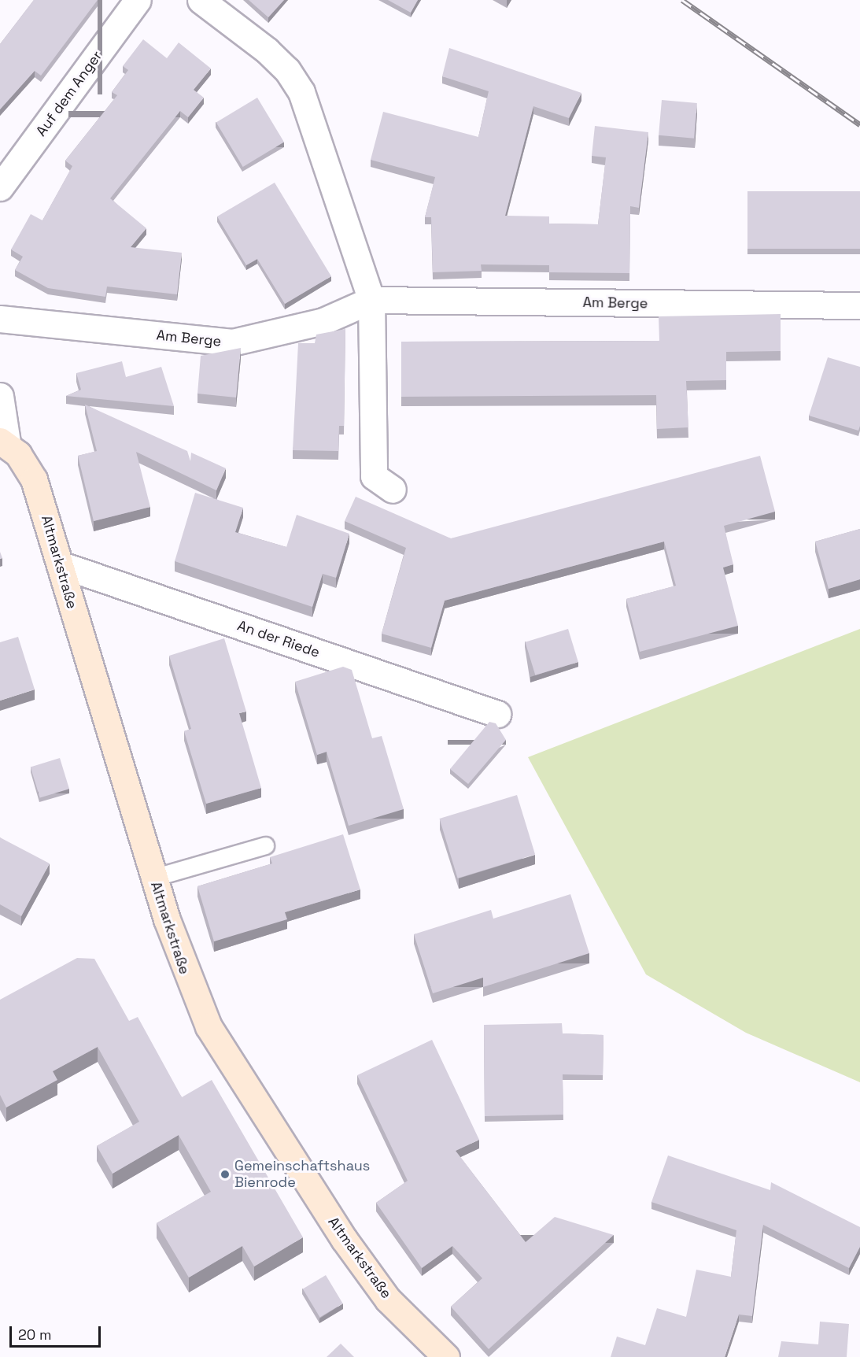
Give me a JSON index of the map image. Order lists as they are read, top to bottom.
{
  "streets": {
    "main road": ["Altmarkstraße"],
    "street": ["Auf dem Anger", "Am Berge", "An der Riede"]
  },
  "crossings": [
    ["Altmarkstraße", "An der Riede"]
  ],
  "places": ["Gemeinschaftshaus Bienrode"],
  "scale_bar": "20 m"
}
